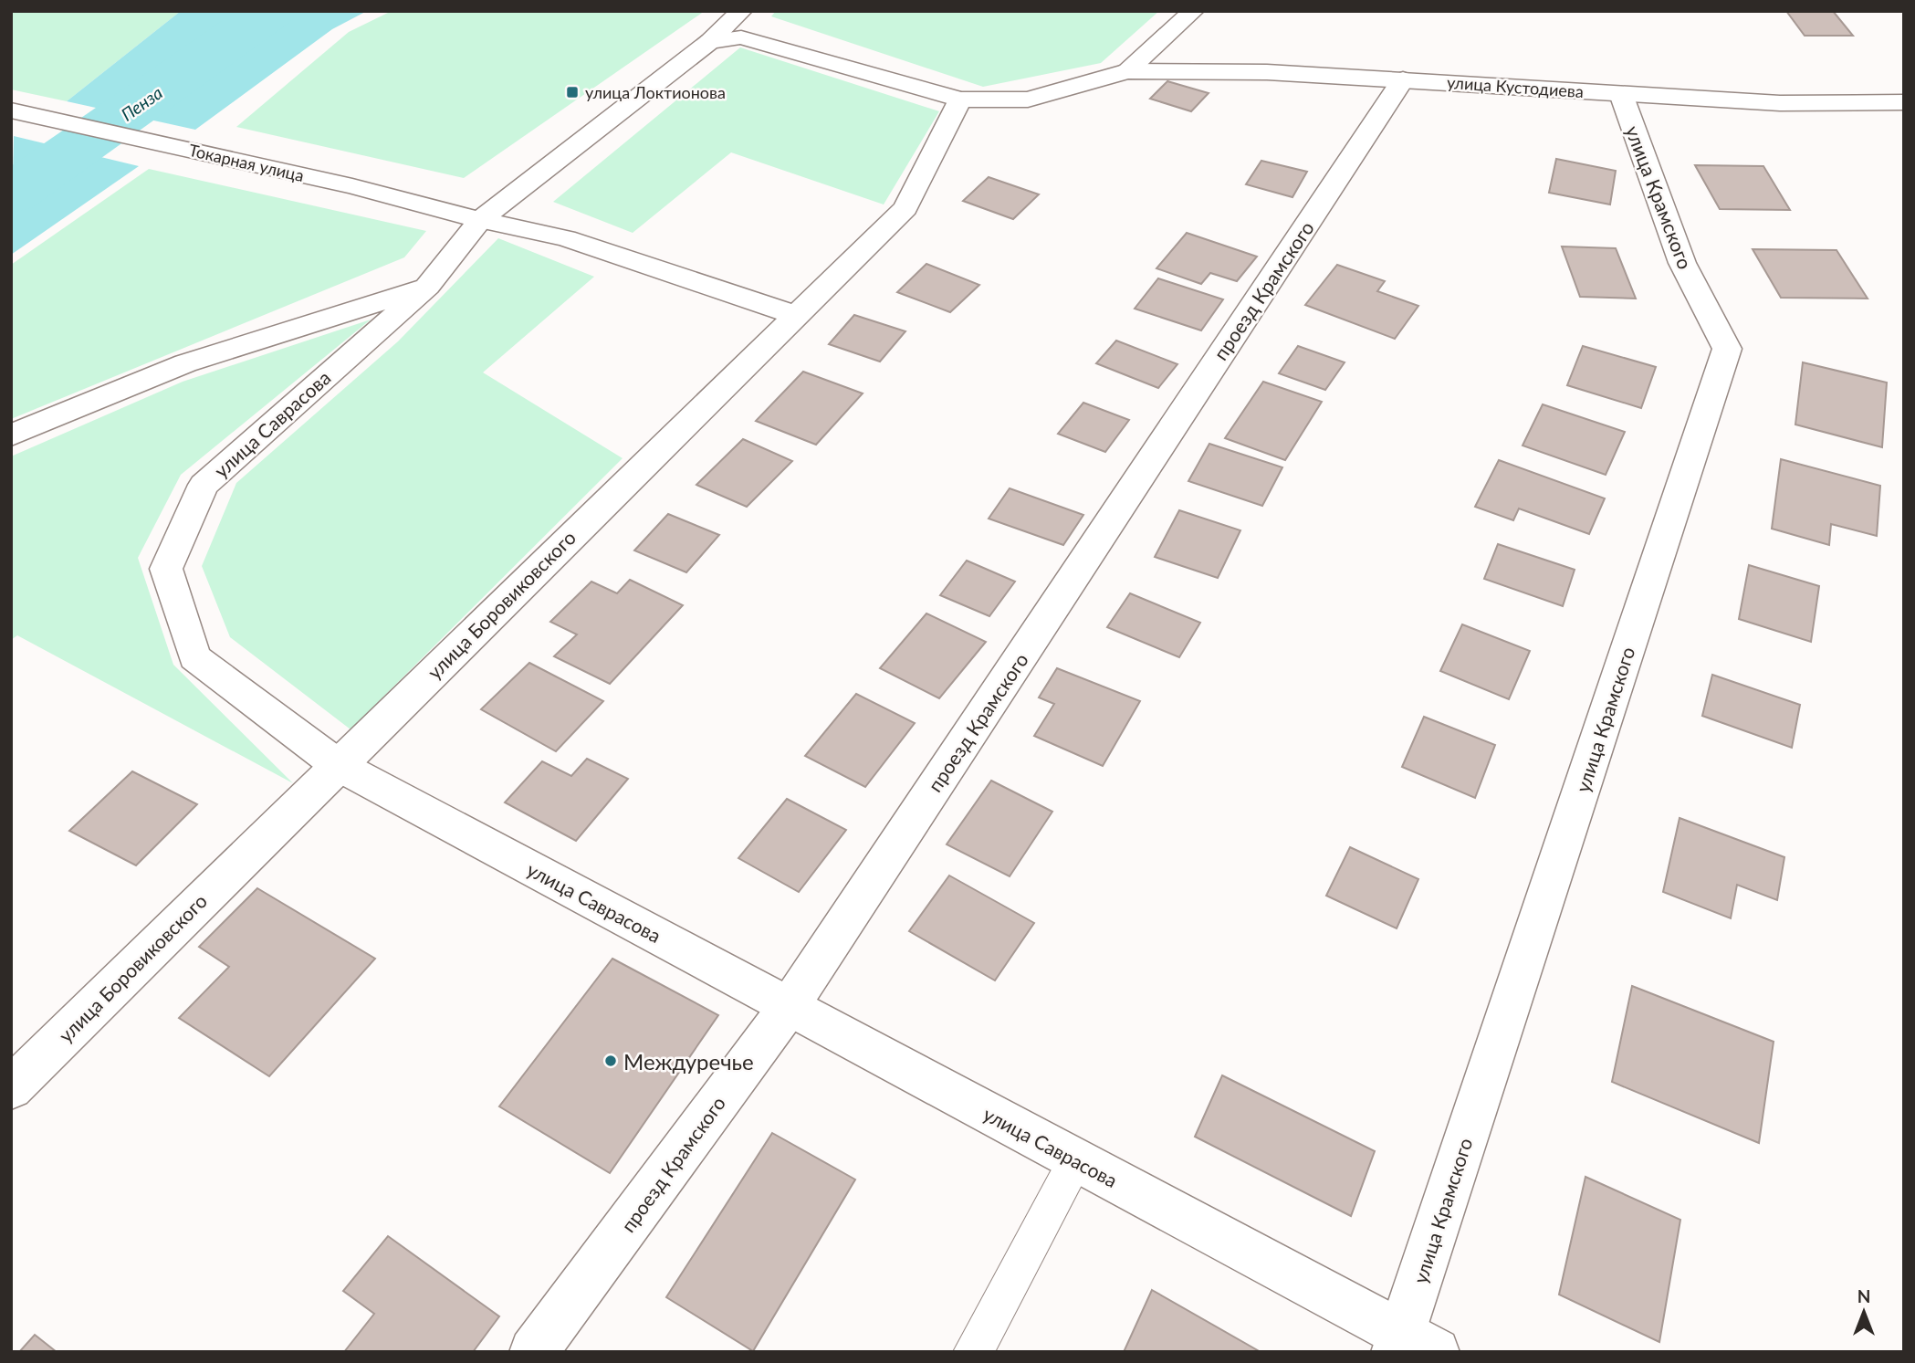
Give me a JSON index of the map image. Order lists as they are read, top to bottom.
{
  "streets": {
    "street": [
      "улица Кустодиева",
      "Токарная улица",
      "улица Крамского",
      "проезд Крамского",
      "улица Саврасова",
      "улица Боровиковского"
    ]
  },
  "crossings": [
    ["улица Кустодиева", "улица Крамского"],
    ["улица Кустодиева", "проезд Крамского"],
    ["Токарная улица", "улица Саврасова"],
    ["Токарная улица", "улица Боровиковского"],
    ["улица Крамского", "улица Саврасова"],
    ["проезд Крамского", "улица Саврасова"],
    ["улица Саврасова", "улица Боровиковского"]
  ],
  "water": ["Пенза"],
  "places": {
    "transit": ["улица Локтионова"],
    "other": ["Междуречье"]
  },
  "north": "top"
}
